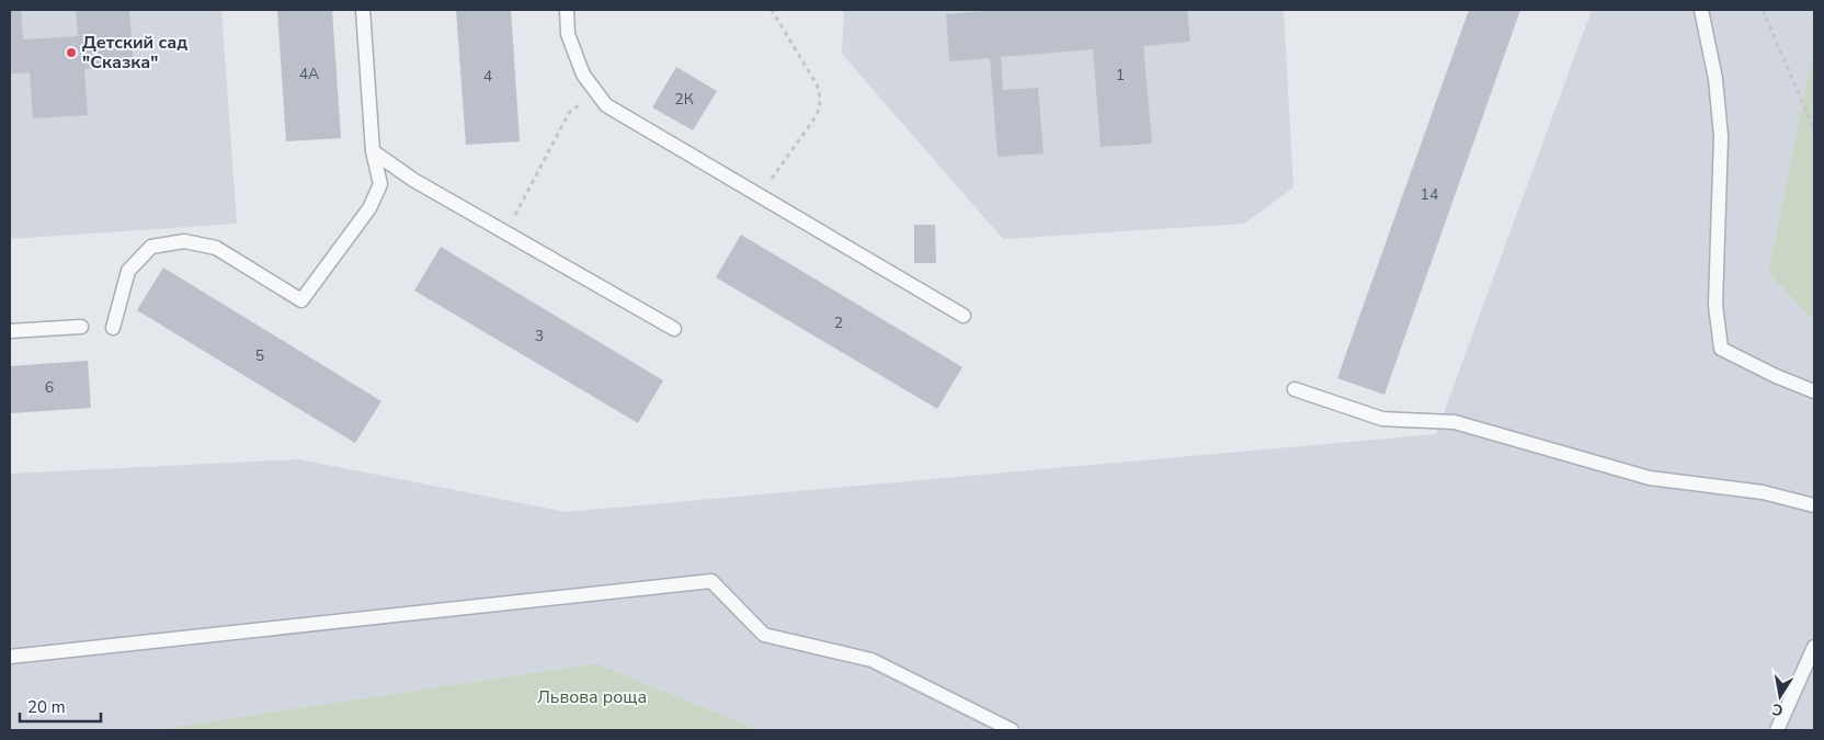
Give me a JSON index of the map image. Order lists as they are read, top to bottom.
{
  "parks": ["Львова роща"],
  "places": ["Детский сад \"Сказка\""],
  "house_numbers": [
    "4А",
    "1",
    "4",
    "2К",
    "14",
    "2",
    "3",
    "5",
    "6"
  ],
  "scale_bar": "20 m",
  "north": "bottom"
}
